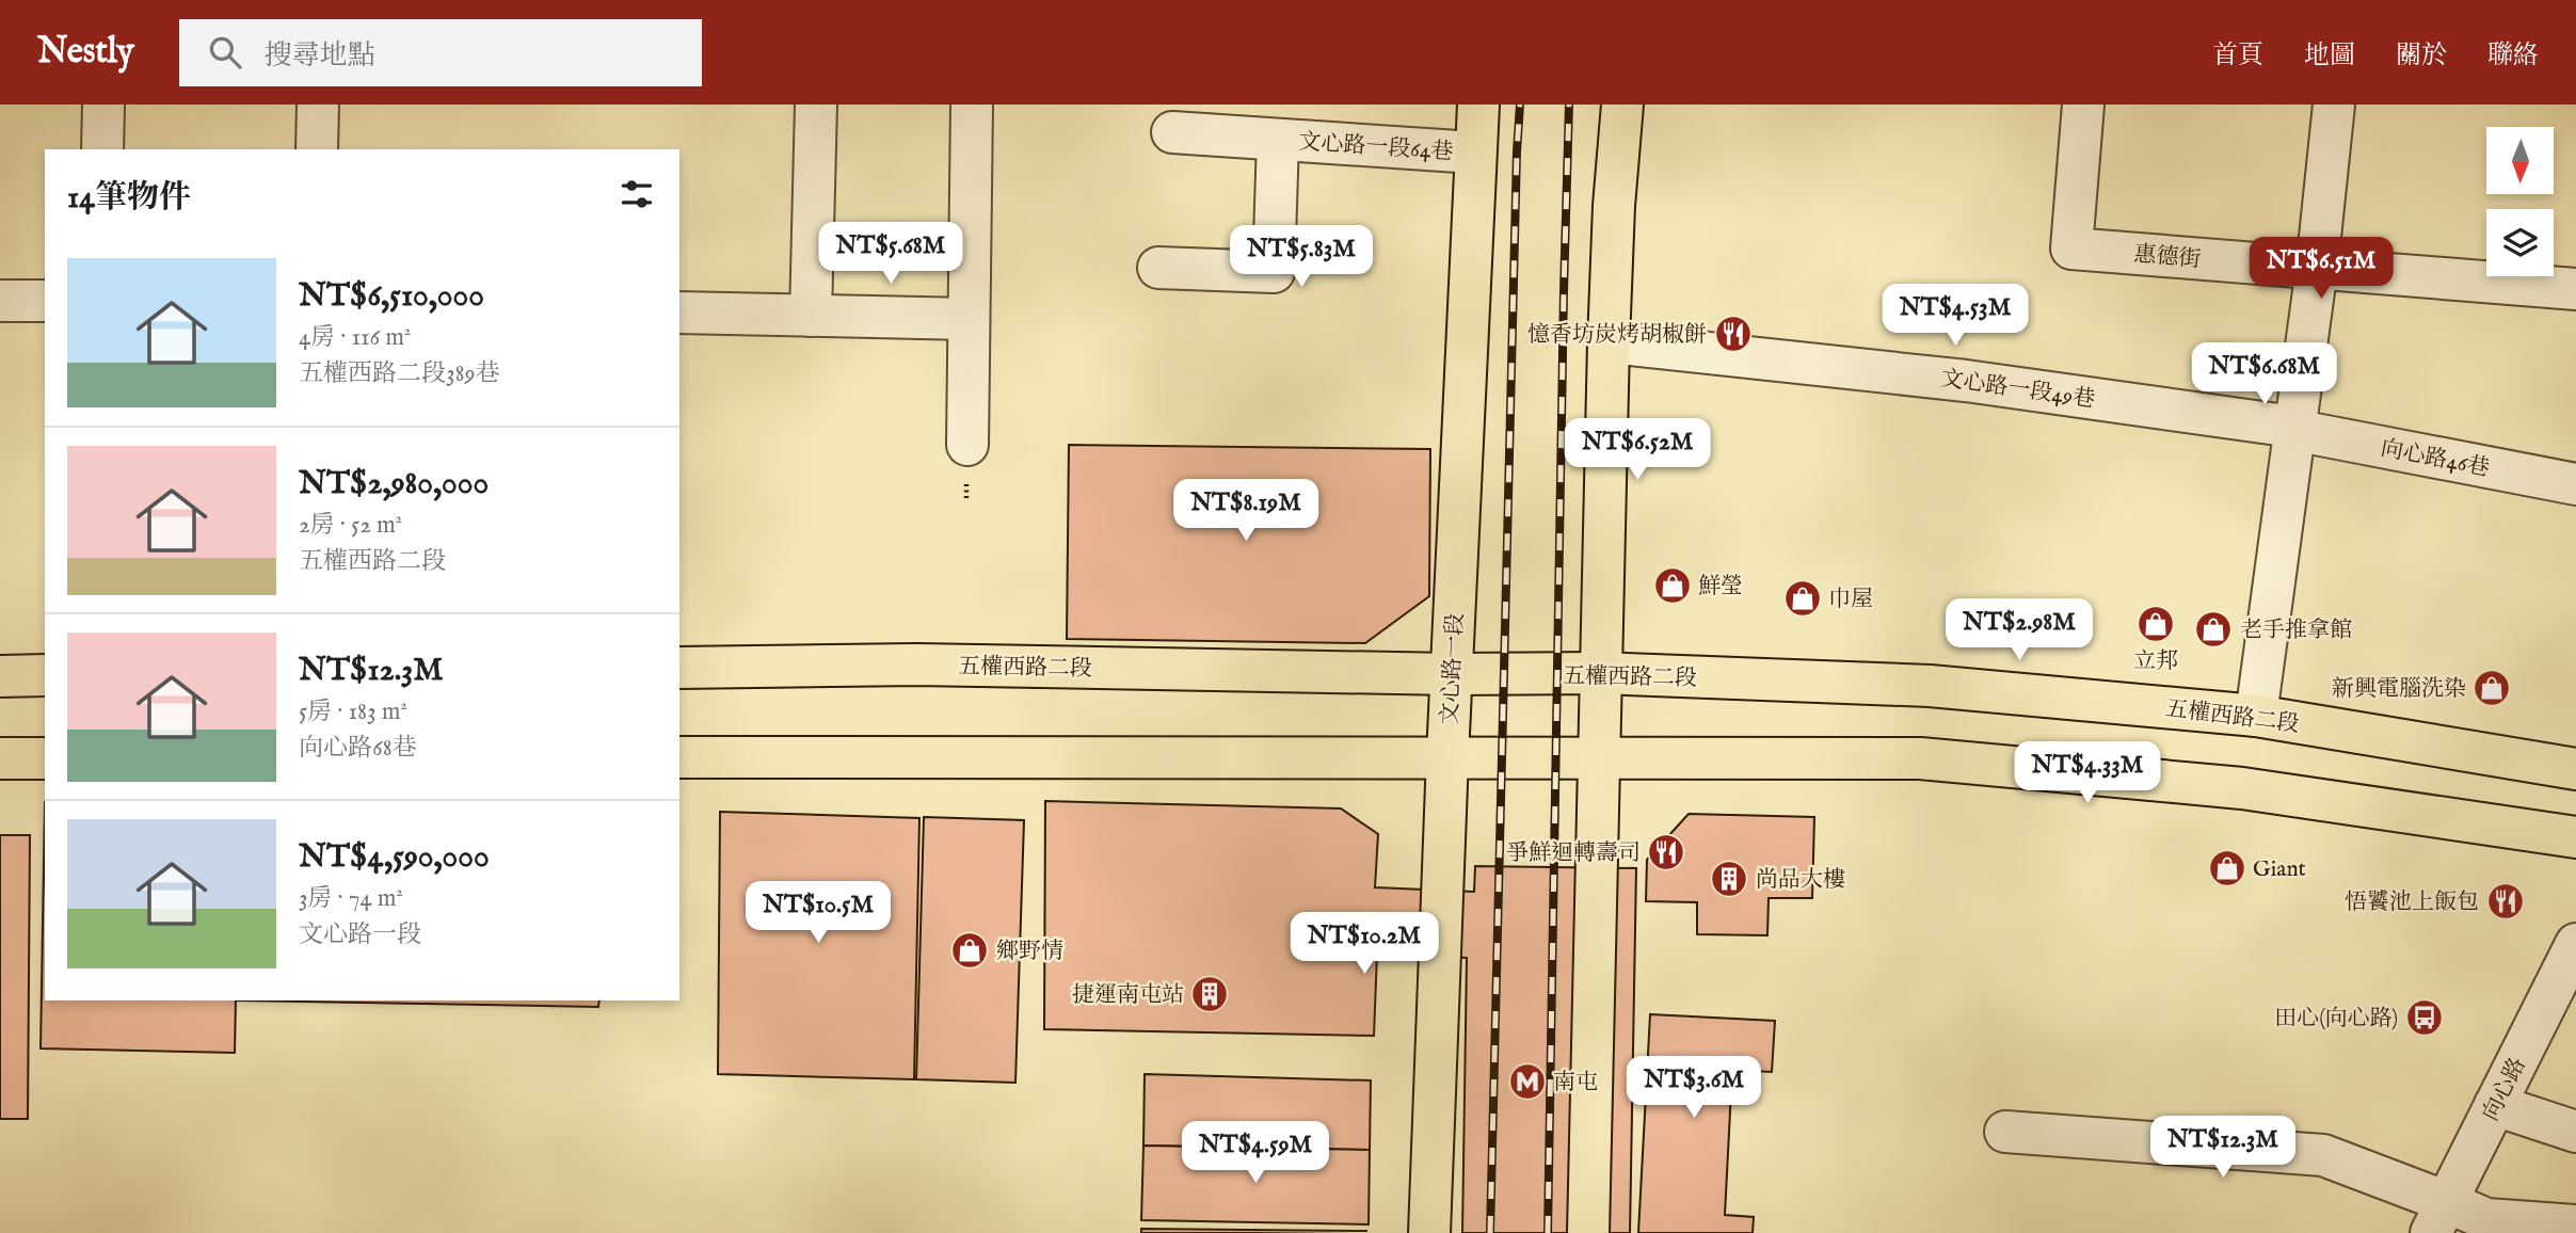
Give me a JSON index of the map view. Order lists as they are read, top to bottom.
{
  "streets": {
    "main road": ["五權西路二段", "文心路一段"],
    "street": [
      "文心路一段64巷",
      "惠德街",
      "文心路一段49巷",
      "向心路46巷",
      "向心路"
    ]
  },
  "crossings": [
    ["文心路一段64巷", "文心路一段"],
    ["文心路一段49巷", "向心路46巷"],
    ["五權西路二段", "文心路一段"]
  ],
  "places": {
    "restaurant": ["憶香坊炭烤胡椒餅", "爭鮮迴轉壽司", "悟饕池上飯包"],
    "shop": [
      "鮮瑩",
      "巾屋",
      "立邦",
      "老手推拿館",
      "新興電腦洗染",
      "Giant",
      "鄉野情"
    ],
    "building": ["尚品大樓", "捷運南屯站"],
    "bus stop": ["田心(向心路)"],
    "metro station": ["南屯"]
  },
  "north": "bottom",
  "page": {
    "header": "Nestly",
    "search": "搜尋地點",
    "nav": [
      "首頁",
      "地圖",
      "關於",
      "聯絡"
    ],
    "heading": "14筆物件",
    "price": [
      "NT$5.68M",
      "NT$5.83M",
      "NT$6.51M",
      "NT$4.53M",
      "NT$6.68M",
      "NT$6.52M",
      "NT$8.19M",
      "NT$2.98M",
      "NT$4.33M",
      "NT$10.5M",
      "NT$10.2M",
      "NT$3.6M",
      "NT$12.3M",
      "NT$4.59M"
    ],
    "list": [
      {
        "name": "NT$6,510,000",
        "note": "4房 · 116 m² · 五權西路二段389巷"
      },
      {
        "name": "NT$2,980,000",
        "note": "2房 · 52 m² · 五權西路二段"
      },
      {
        "name": "NT$12.3M",
        "note": "5房 · 183 m² · 向心路68巷"
      },
      {
        "name": "NT$4,590,000",
        "note": "3房 · 74 m² · 文心路一段"
      }
    ]
  }
}
